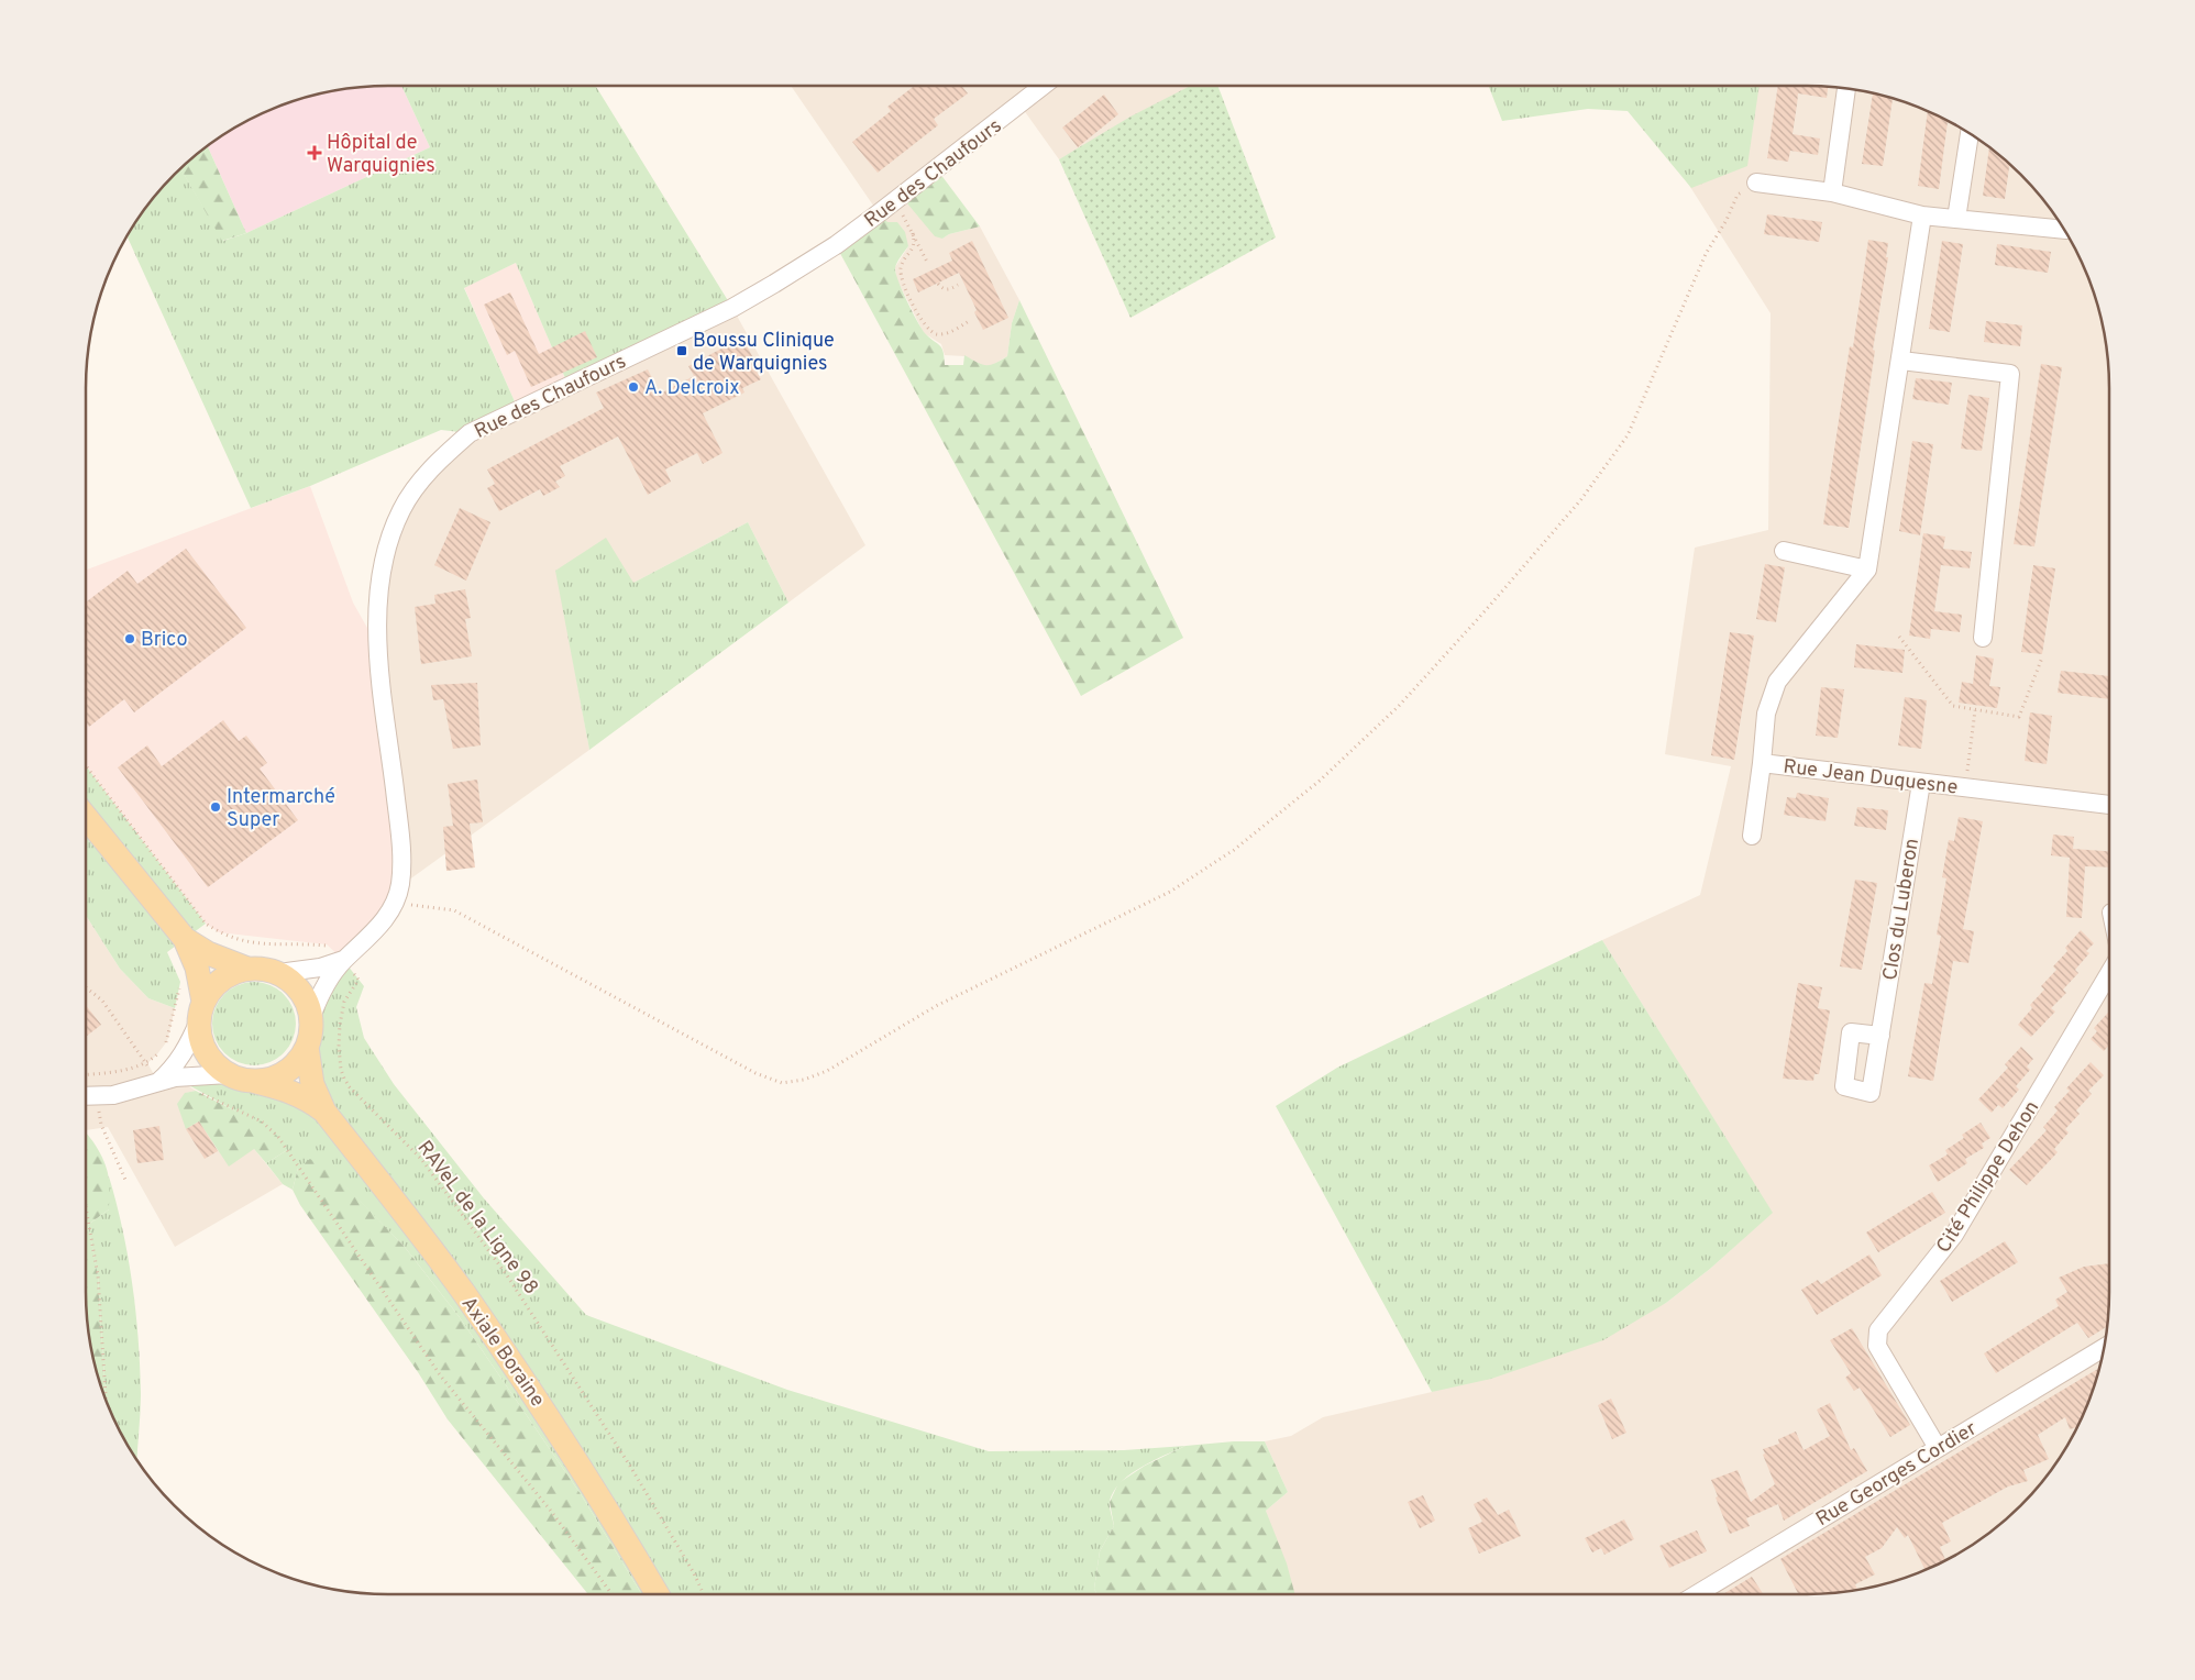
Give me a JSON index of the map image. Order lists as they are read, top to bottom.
{
  "streets": {
    "main road": ["Axiale Boraine"],
    "street": [
      "Rue des Chaufours",
      "Rue Jean Duquesne",
      "Clos du Luberon",
      "Cité Philippe Dehon",
      "Rue Georges Cordier"
    ],
    "path": ["RAVeL de la Ligne 98"]
  },
  "crossings": [
    ["Rue des Chaufours", "RAVeL de la Ligne 98"],
    ["Rue des Chaufours", "Axiale Boraine"],
    ["Rue Jean Duquesne", "Clos du Luberon"],
    ["Cité Philippe Dehon", "Rue Georges Cordier"]
  ],
  "places": {
    "health": ["Hôpital de Warquignies"],
    "transit": ["Boussu Clinique de Warquignies"],
    "other": ["A. Delcroix", "Brico", "Intermarché Super"]
  }
}
